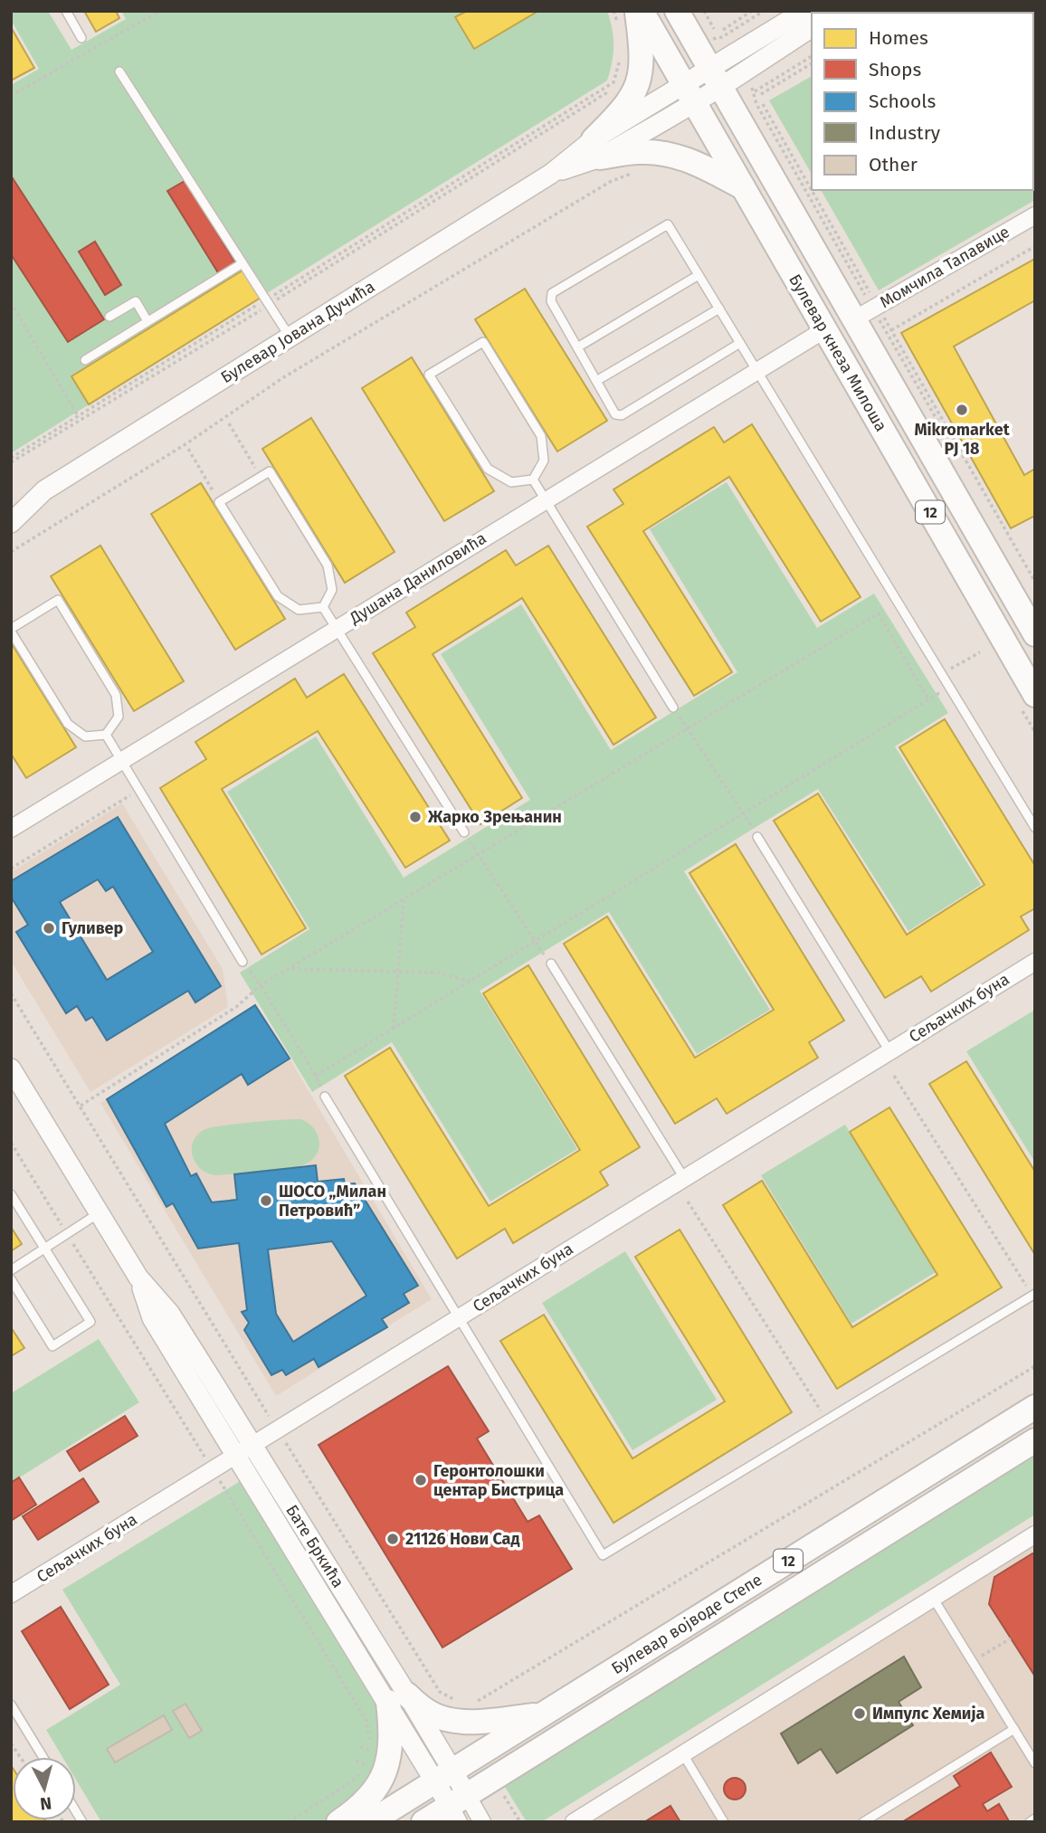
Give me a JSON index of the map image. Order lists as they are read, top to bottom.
{
  "streets": {
    "main road": ["Булевар кнеза Милоша", "12", "Булевар војводе Степе"],
    "street": [
      "Момчила Тапавице",
      "Булевар Јована Дучића",
      "Душана Даниловића",
      "Сељачких буна",
      "Бате Бркића"
    ]
  },
  "crossings": [
    ["Момчила Тапавице", "Булевар кнеза Милоша"],
    ["Булевар Јована Дучића", "Булевар кнеза Милоша"],
    ["Булевар кнеза Милоша", "Душана Даниловића"],
    ["Сељачких буна", "Бате Бркића"],
    ["Бате Бркића", "Булевар војводе Степе"]
  ],
  "places": [
    "Mikromarket PJ 18",
    "Жарко Зрењанин",
    "Гуливер",
    "ШОСО „Милан Петровић”",
    "Геронтолошки центар Бистрица",
    "21126 Нови Сад",
    "Импулс Хемија"
  ],
  "legend": [
    "Homes",
    "Shops",
    "Schools",
    "Industry",
    "Other"
  ],
  "north": "bottom"
}
